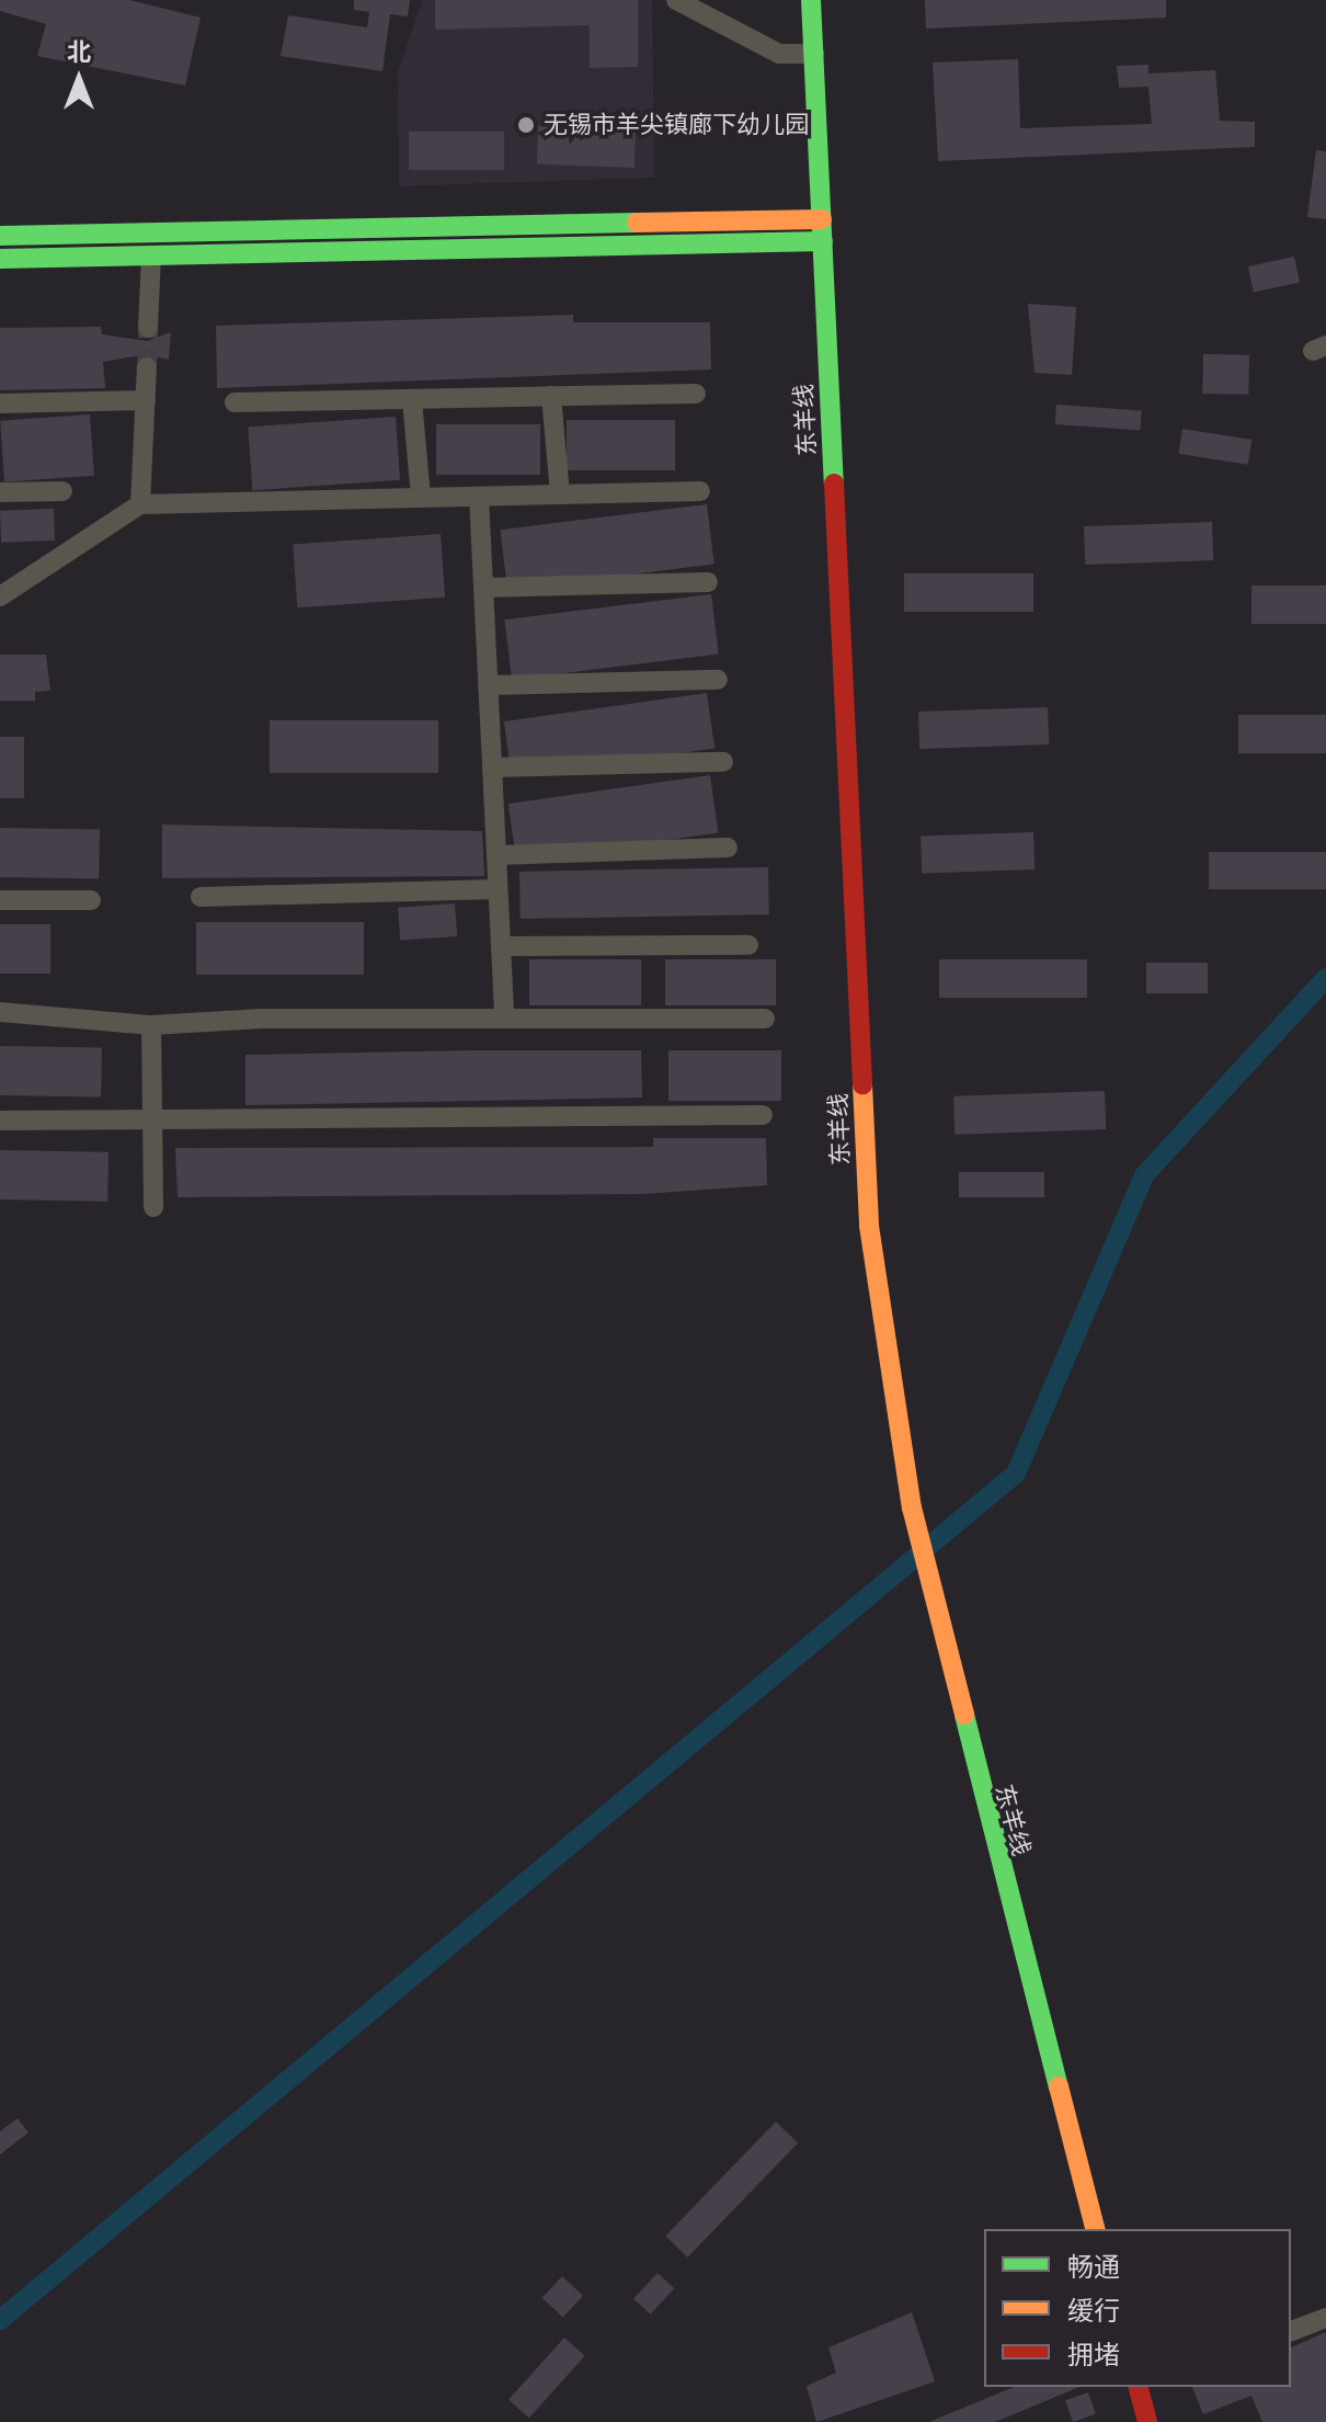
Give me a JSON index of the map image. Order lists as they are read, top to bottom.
{
  "streets": {
    "main road": ["东羊线"]
  },
  "places": ["无锡市羊尖镇廊下幼儿园"],
  "legend": ["畅通", "缓行", "拥堵"],
  "north": "top"
}
